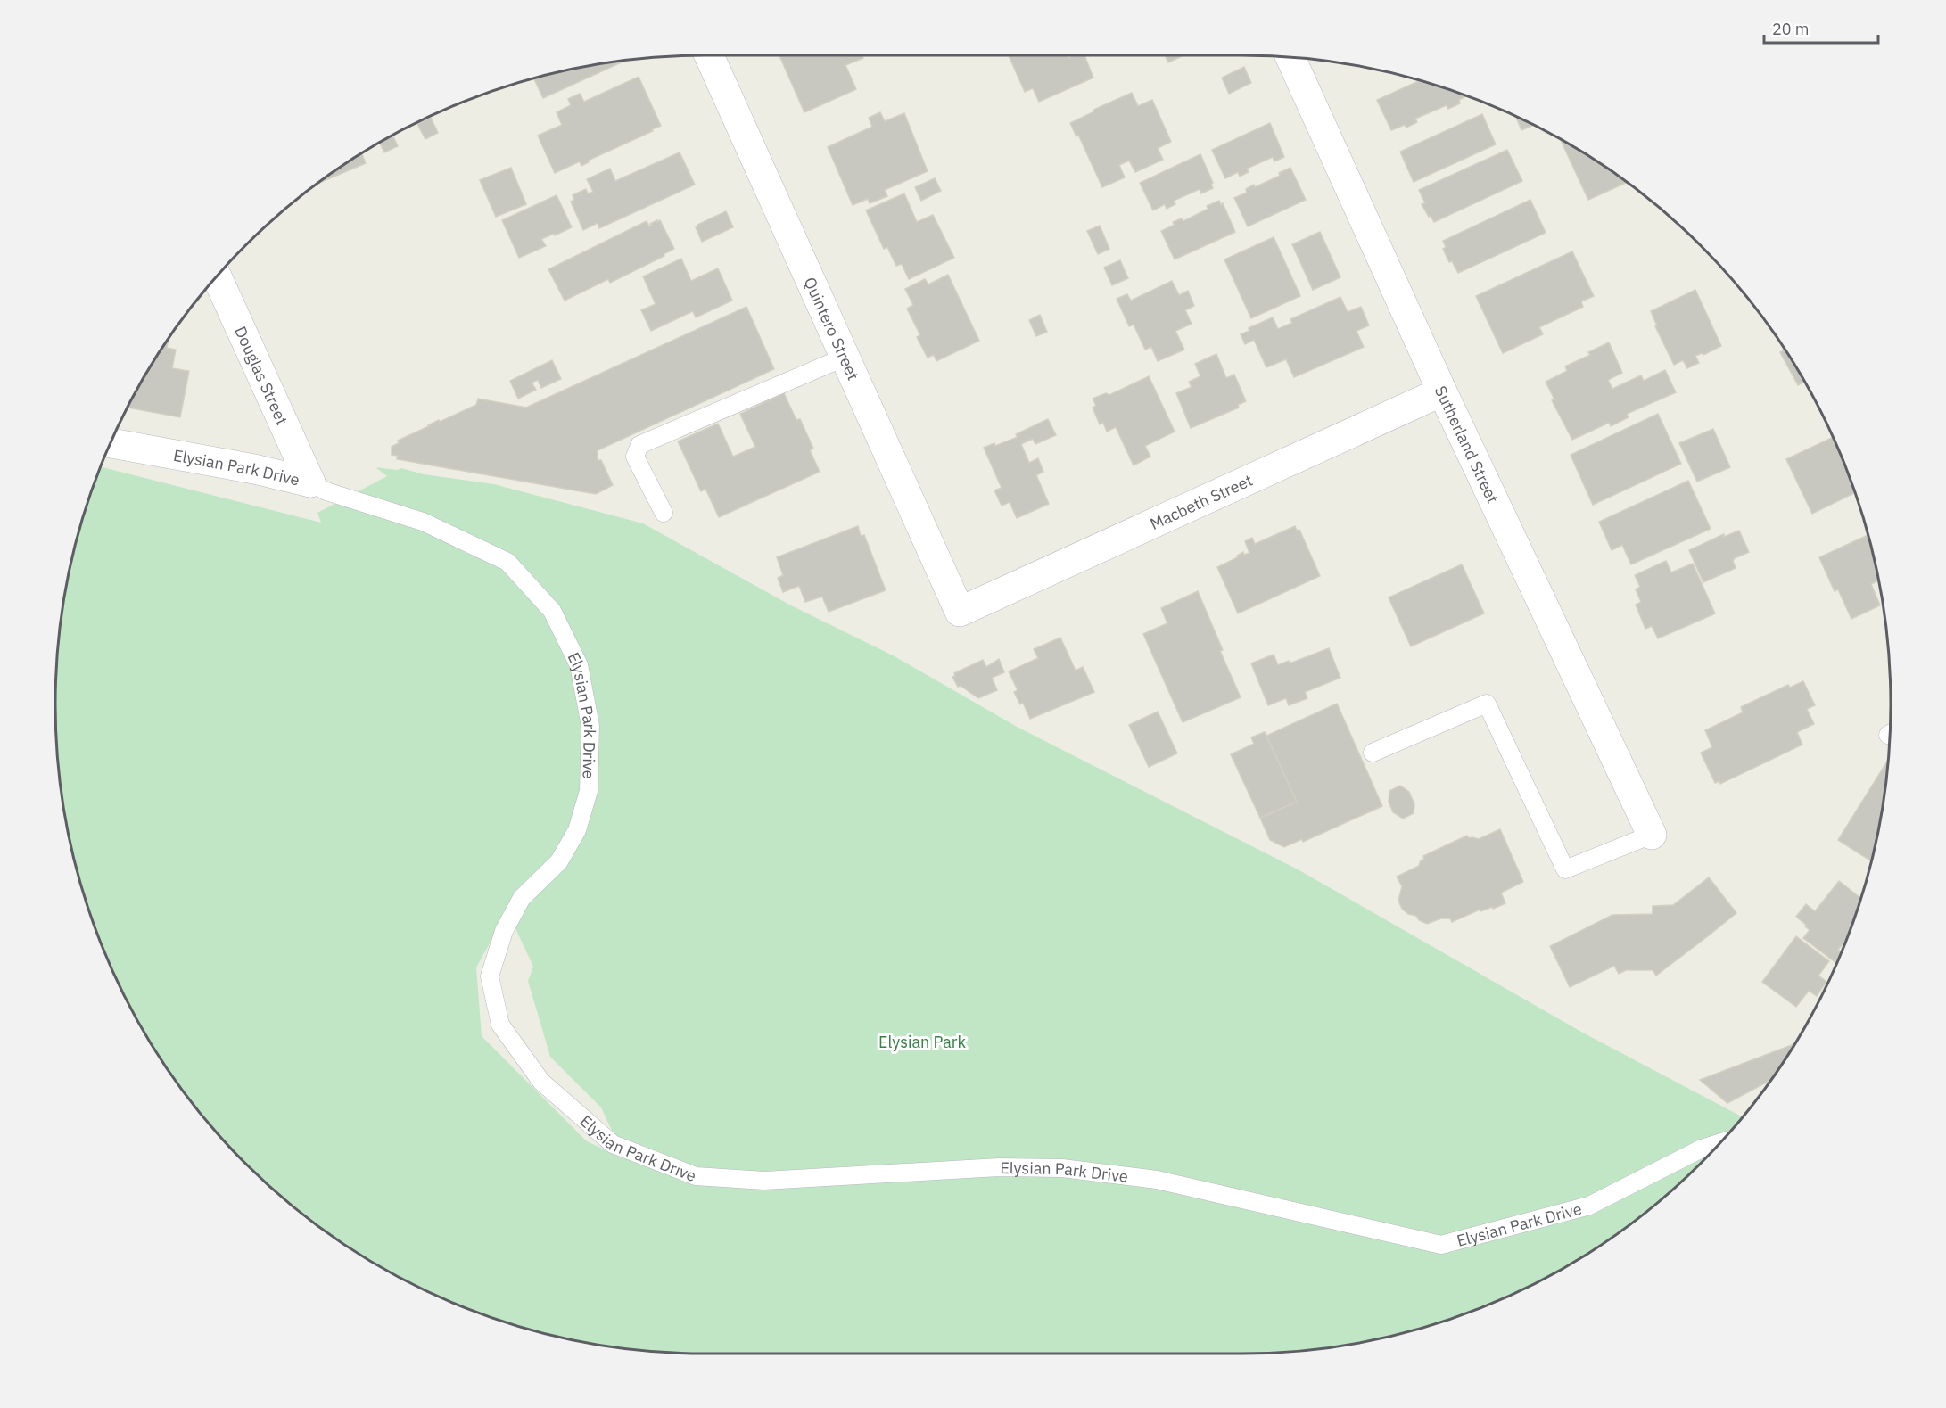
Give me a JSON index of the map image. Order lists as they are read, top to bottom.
{
  "streets": {
    "street": [
      "Quintero Street",
      "Douglas Street",
      "Sutherland Street",
      "Elysian Park Drive",
      "Macbeth Street"
    ]
  },
  "crossings": [
    ["Quintero Street", "Macbeth Street"],
    ["Douglas Street", "Elysian Park Drive"],
    ["Sutherland Street", "Macbeth Street"]
  ],
  "parks": ["Elysian Park"],
  "scale_bar": "20 m"
}
